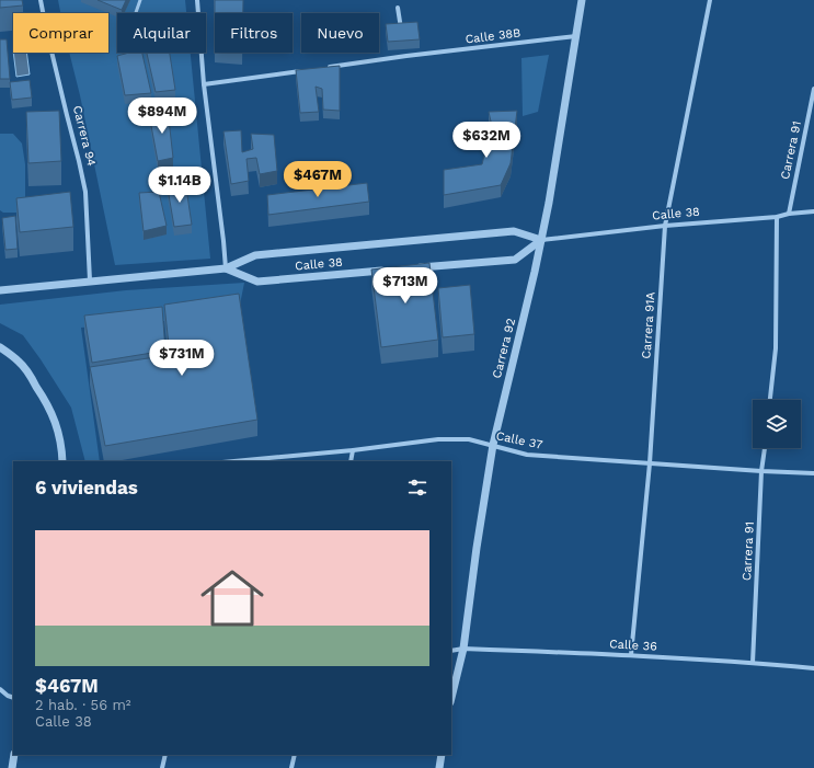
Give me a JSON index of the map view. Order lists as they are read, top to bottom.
{
  "streets": {
    "street": [
      "Calle 38B",
      "Carrera 94",
      "Carrera 91",
      "Calle 38",
      "Carrera 91A",
      "Carrera 92",
      "Calle 37",
      "Calle 36"
    ]
  },
  "crossings": [
    ["Calle 38B", "Carrera 92"],
    ["Carrera 94", "Calle 38"],
    ["Carrera 91", "Calle 38"],
    ["Carrera 91", "Calle 37"],
    ["Carrera 91", "Calle 36"],
    ["Calle 38", "Carrera 91A"],
    ["Calle 38", "Carrera 92"],
    ["Carrera 91A", "Calle 37"],
    ["Carrera 91A", "Calle 36"],
    ["Carrera 92", "Calle 37"],
    ["Carrera 92", "Calle 36"]
  ],
  "page": {
    "chip": [
      "Comprar",
      "Alquilar",
      "Filtros",
      "Nuevo"
    ],
    "price": [
      "$894M",
      "$632M",
      "$467M",
      "$1.14B",
      "$713M",
      "$731M"
    ],
    "heading": "6 viviendas",
    "list": [
      {
        "name": "$467M",
        "note": "2 hab. · 56 m² · Calle 38"
      }
    ]
  }
}
